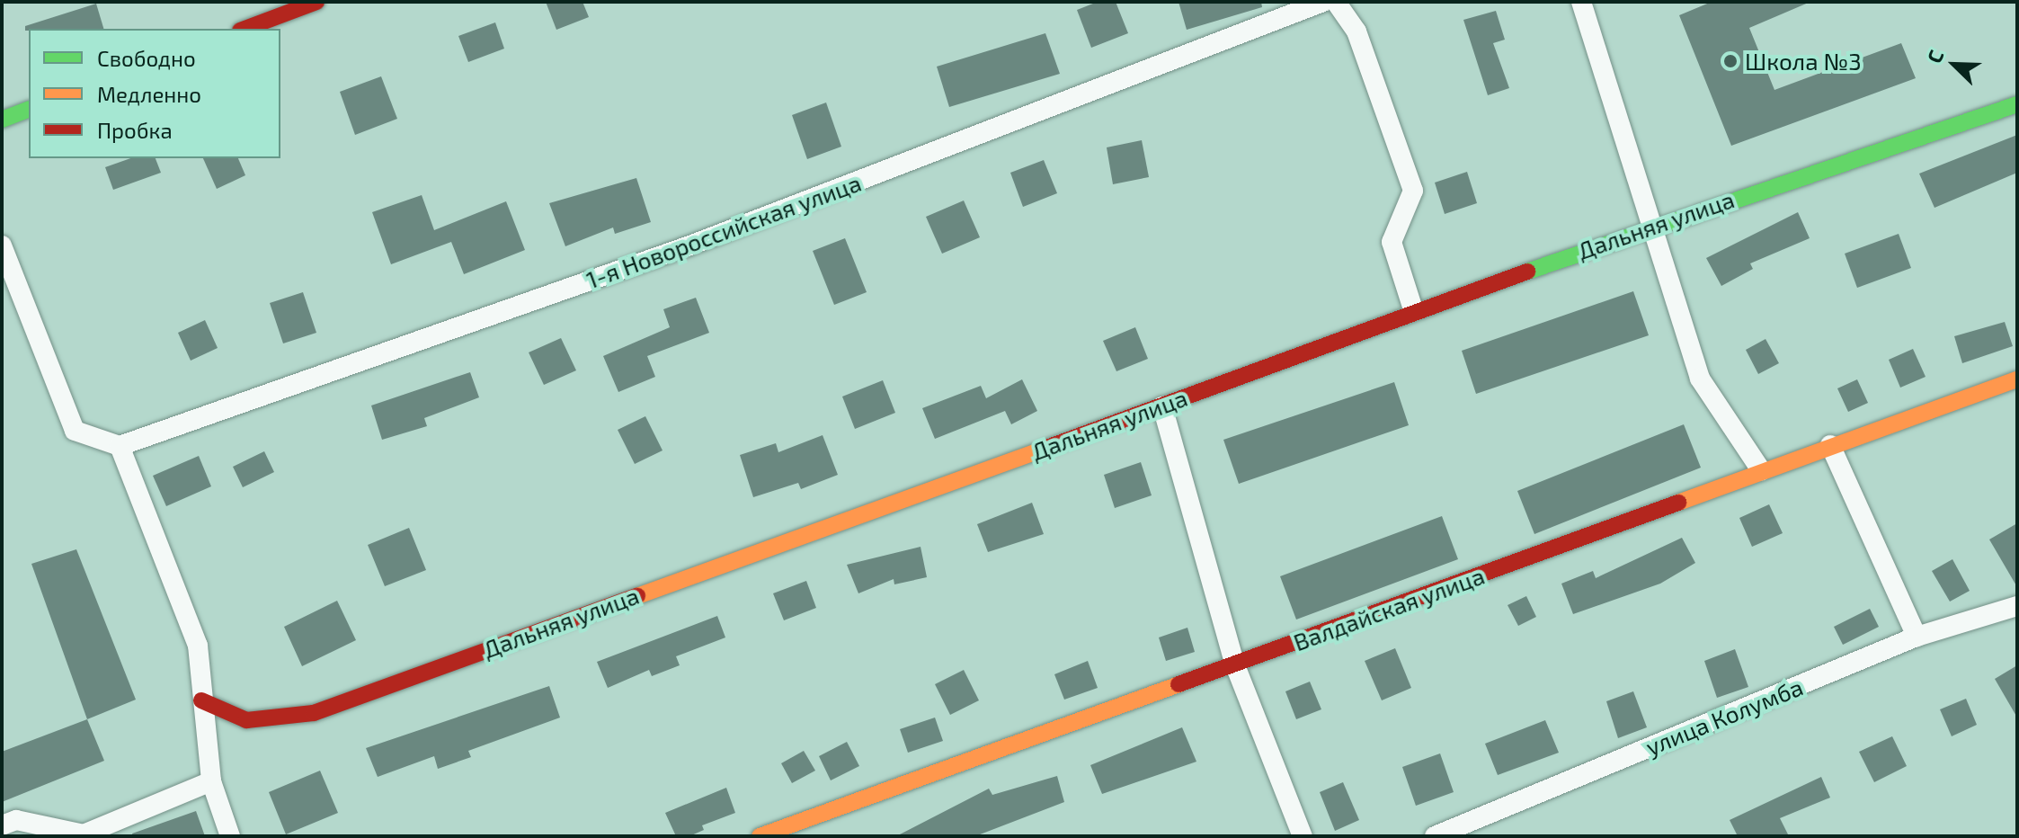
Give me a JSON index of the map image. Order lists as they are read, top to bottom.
{
  "streets": {
    "street": [
      "Дальняя улица",
      "1-я Новороссийская улица",
      "Валдайская улица",
      "улица Колумба"
    ]
  },
  "places": ["Школа №3"],
  "legend": ["Свободно", "Медленно", "Пробка"],
  "north": "top left"
}
